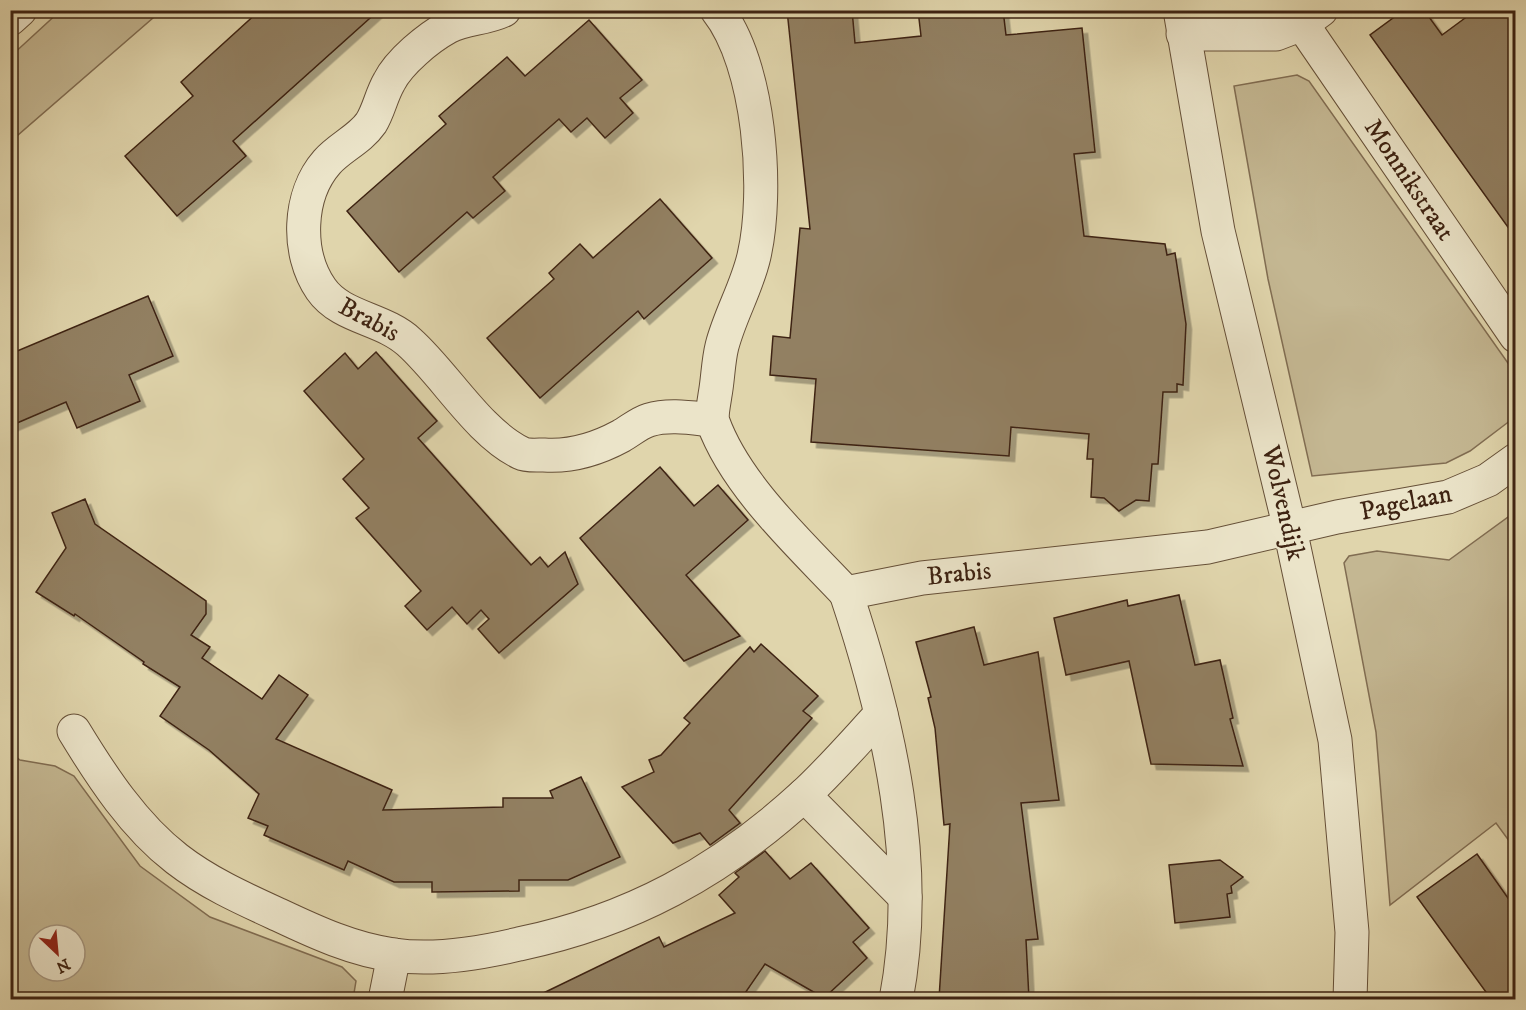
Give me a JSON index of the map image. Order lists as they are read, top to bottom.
{
  "streets": {
    "street": [
      "Monnikstraat",
      "Brabis",
      "Wolvendijk",
      "Pagelaan"
    ]
  },
  "crossings": [
    ["Brabis", "Wolvendijk"],
    ["Brabis", "Pagelaan"],
    ["Wolvendijk", "Pagelaan"]
  ],
  "north": "bottom right"
}
